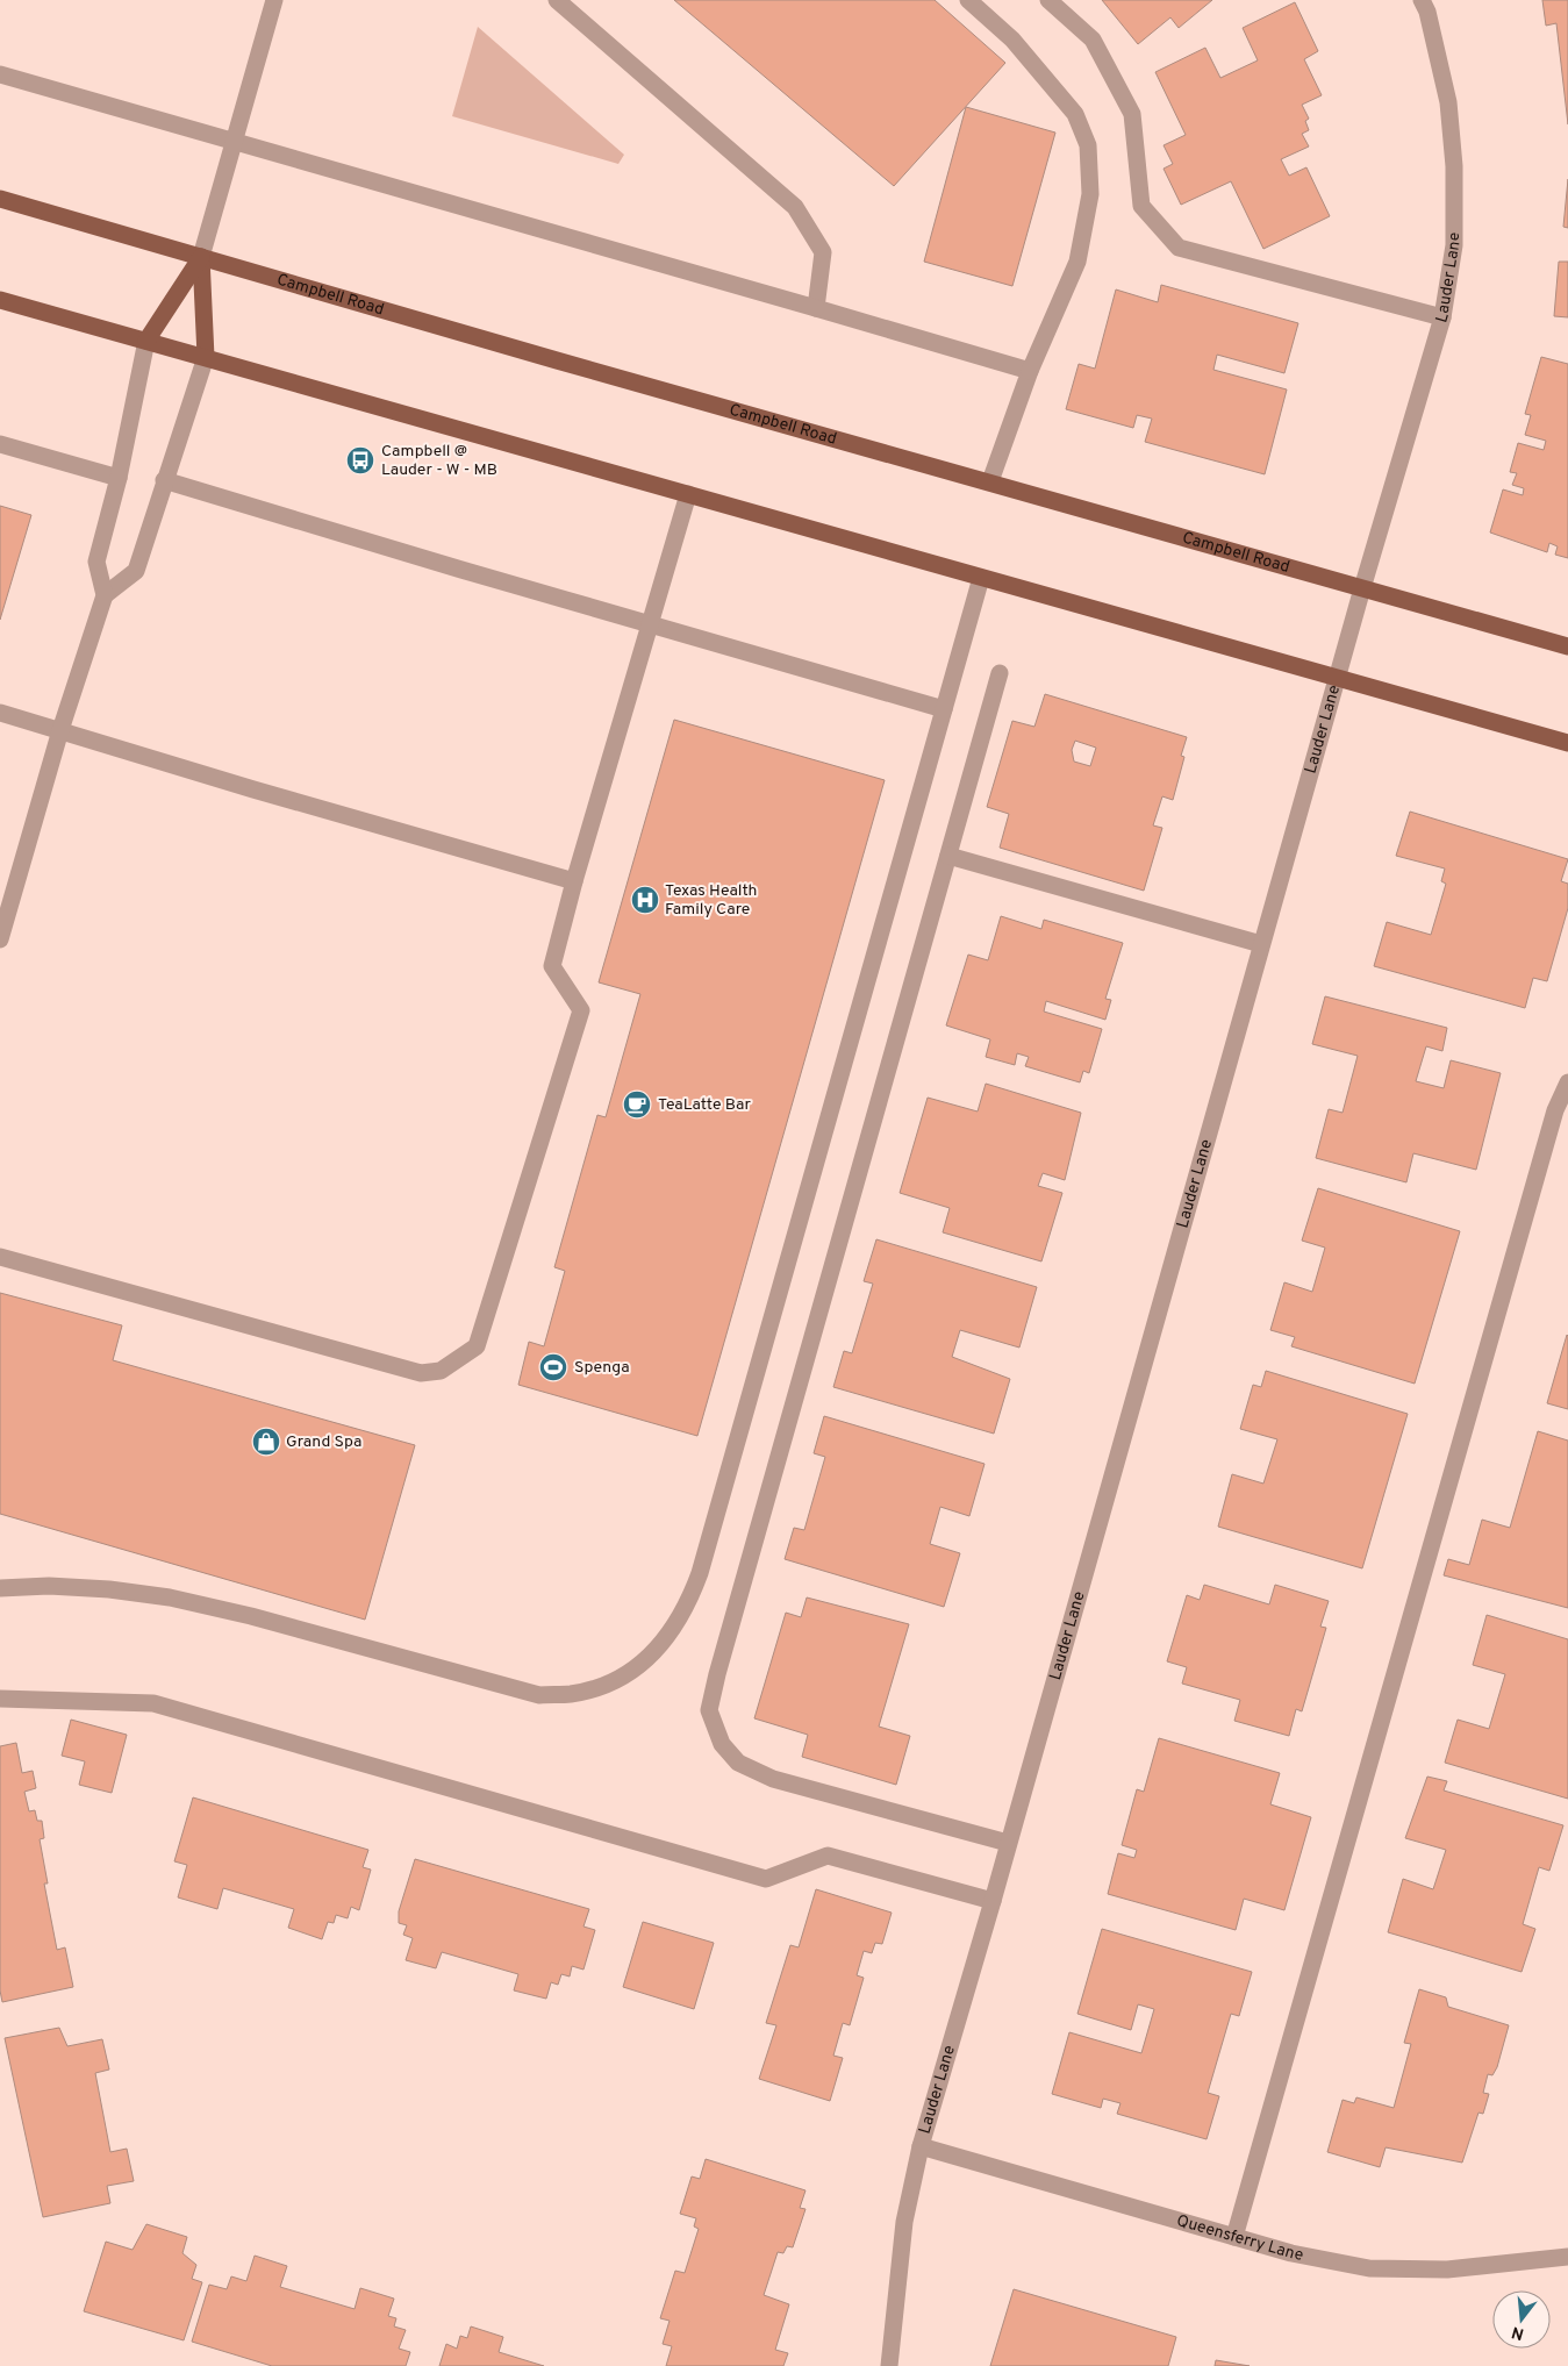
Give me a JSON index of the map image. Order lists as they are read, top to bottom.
{
  "streets": {
    "main road": ["Campbell Road"],
    "street": ["Lauder Lane", "Queensferry Lane"]
  },
  "crossings": [
    ["Lauder Lane", "Campbell Road"],
    ["Lauder Lane", "Queensferry Lane"]
  ],
  "places": {
    "bus stop": ["Campbell @ Lauder - W - MB"],
    "hospital": ["Texas Health Family Care"],
    "cafe": ["TeaLatte Bar"],
    "sports": ["Spenga"],
    "shop": ["Grand Spa"]
  },
  "north": "bottom"
}
